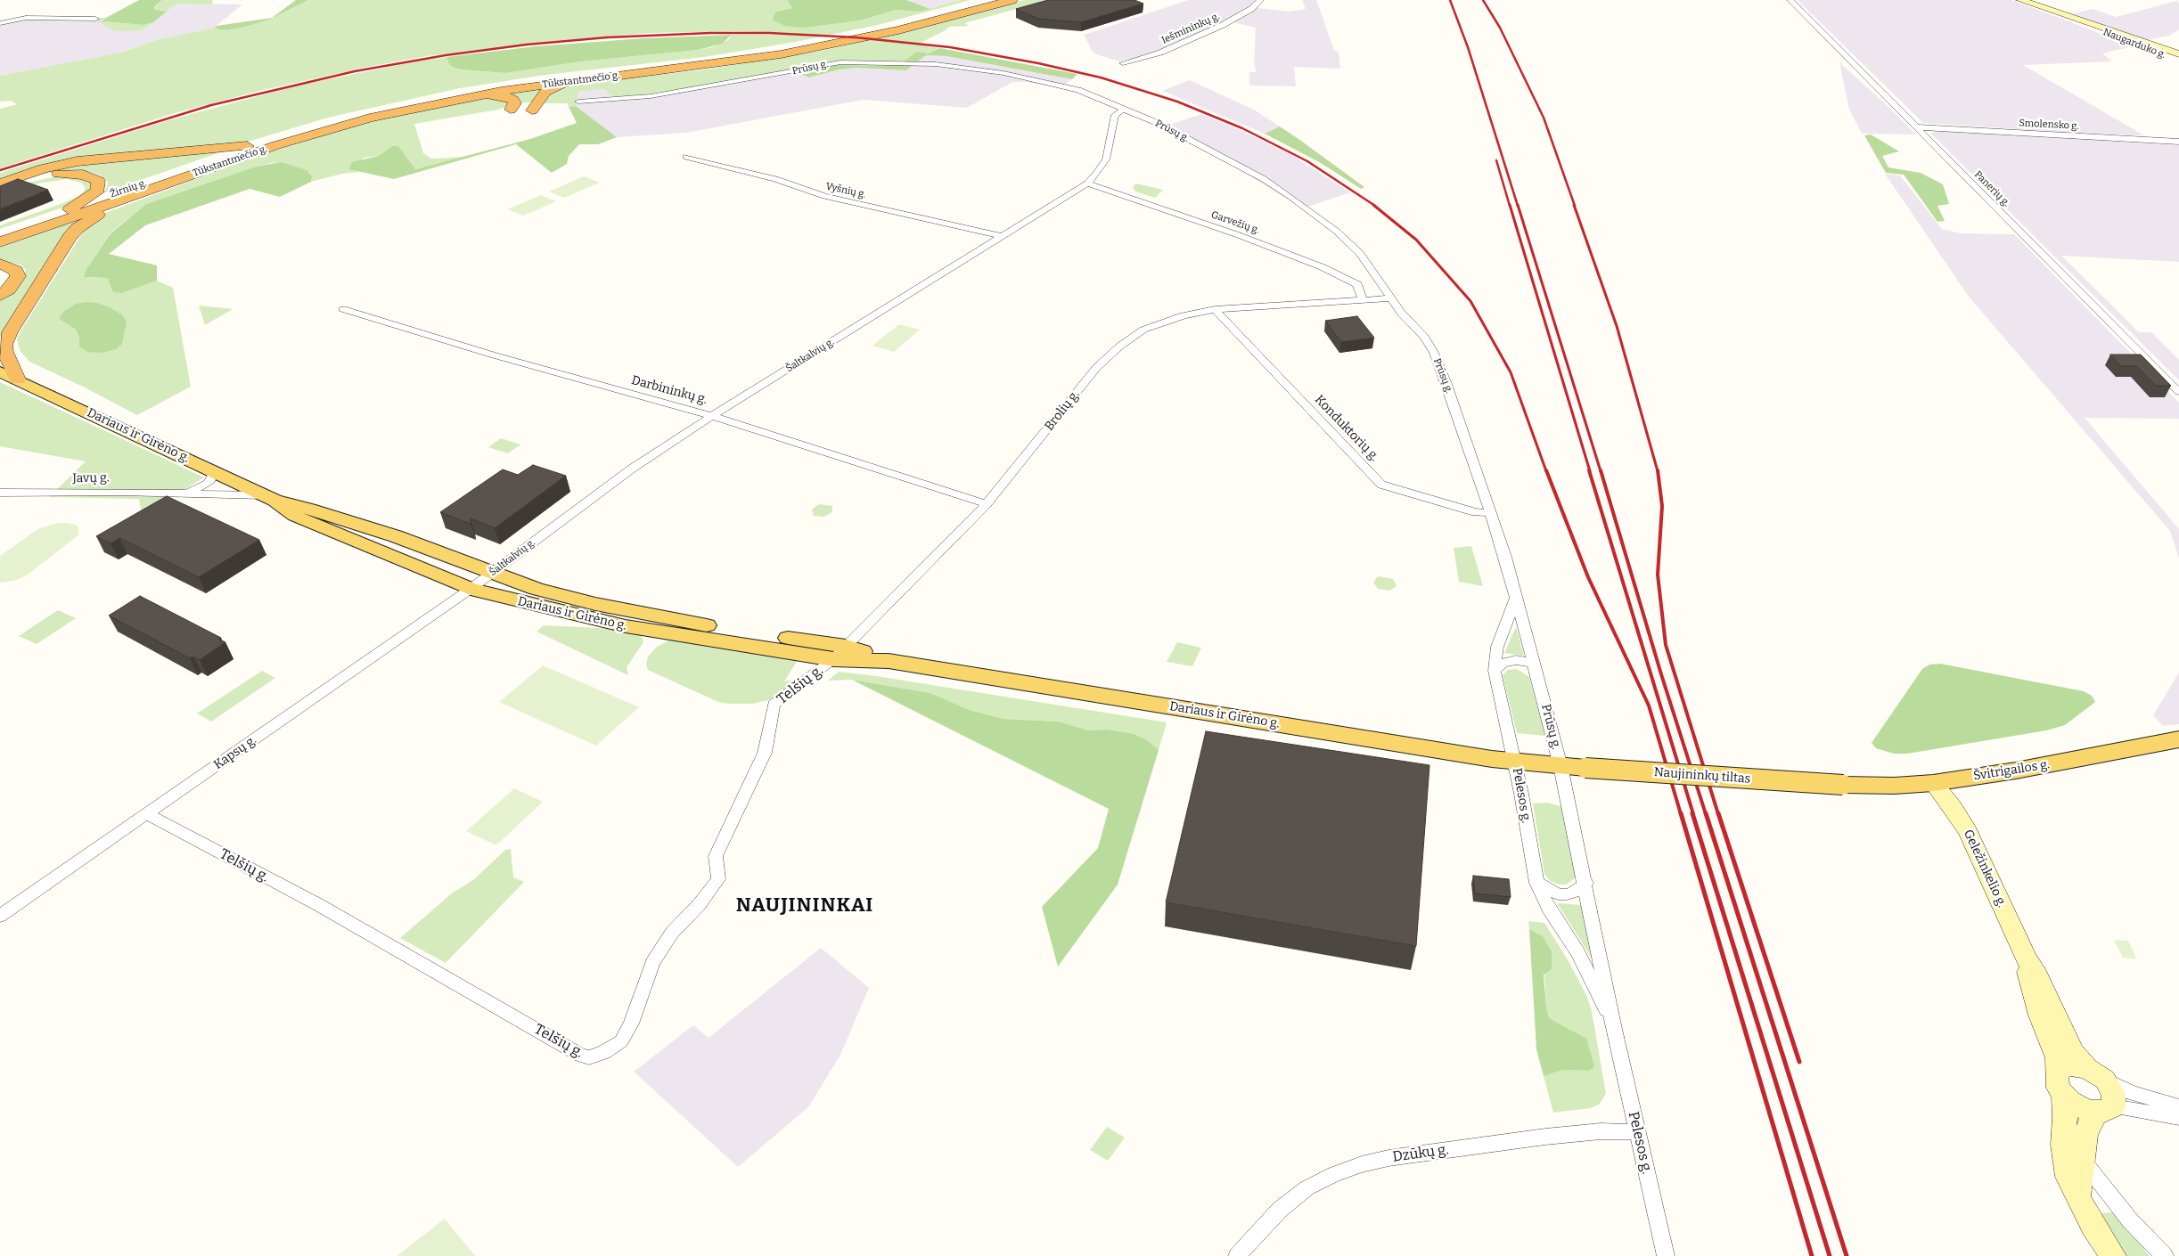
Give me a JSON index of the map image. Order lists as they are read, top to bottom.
{
  "streets": {
    "highway": ["Tūkstantmečio g.", "Žirnių g."],
    "main road": [
      "Naugarduko g.",
      "Dariaus ir Girėno g.",
      "Švitrigailos g.",
      "Naujininkų tiltas",
      "Geležinkelio g."
    ],
    "street": [
      "Iešmininkų g.",
      "Prūsų g.",
      "Smolensko g.",
      "Panerių g.",
      "Vyšnių g.",
      "Garvežių g.",
      "Šaltkalvių g.",
      "Darbininkų g.",
      "Brolių g.",
      "Konduktorių g.",
      "Javų g.",
      "Telšių g.",
      "Kapsų g.",
      "Pelesos g.",
      "Dzūkų g."
    ]
  },
  "crossings": [
    ["Prūsų g.", "Šaltkalvių g."],
    ["Prūsų g.", "Brolių g."],
    ["Prūsų g.", "Konduktorių g."],
    ["Prūsų g.", "Dariaus ir Girėno g."],
    ["Prūsų g.", "Naujininkų tiltas"],
    ["Prūsų g.", "Pelesos g."],
    ["Tūkstantmečio g.", "Žirnių g."],
    ["Smolensko g.", "Panerių g."],
    ["Vyšnių g.", "Šaltkalvių g."],
    ["Garvežių g.", "Šaltkalvių g."],
    ["Šaltkalvių g.", "Darbininkų g."],
    ["Šaltkalvių g.", "Dariaus ir Girėno g."],
    ["Šaltkalvių g.", "Kapsų g."],
    ["Darbininkų g.", "Brolių g."],
    ["Brolių g.", "Konduktorių g."],
    ["Brolių g.", "Dariaus ir Girėno g."],
    ["Brolių g.", "Telšių g."],
    ["Dariaus ir Girėno g.", "Javų g."],
    ["Dariaus ir Girėno g.", "Telšių g."],
    ["Dariaus ir Girėno g.", "Kapsų g."],
    ["Dariaus ir Girėno g.", "Naujininkų tiltas"],
    ["Dariaus ir Girėno g.", "Pelesos g."],
    ["Telšių g.", "Kapsų g."],
    ["Švitrigailos g.", "Naujininkų tiltas"],
    ["Švitrigailos g.", "Geležinkelio g."],
    ["Naujininkų tiltas", "Pelesos g."],
    ["Pelesos g.", "Dzūkų g."]
  ],
  "districts": ["NAUJININKAI"]
}
